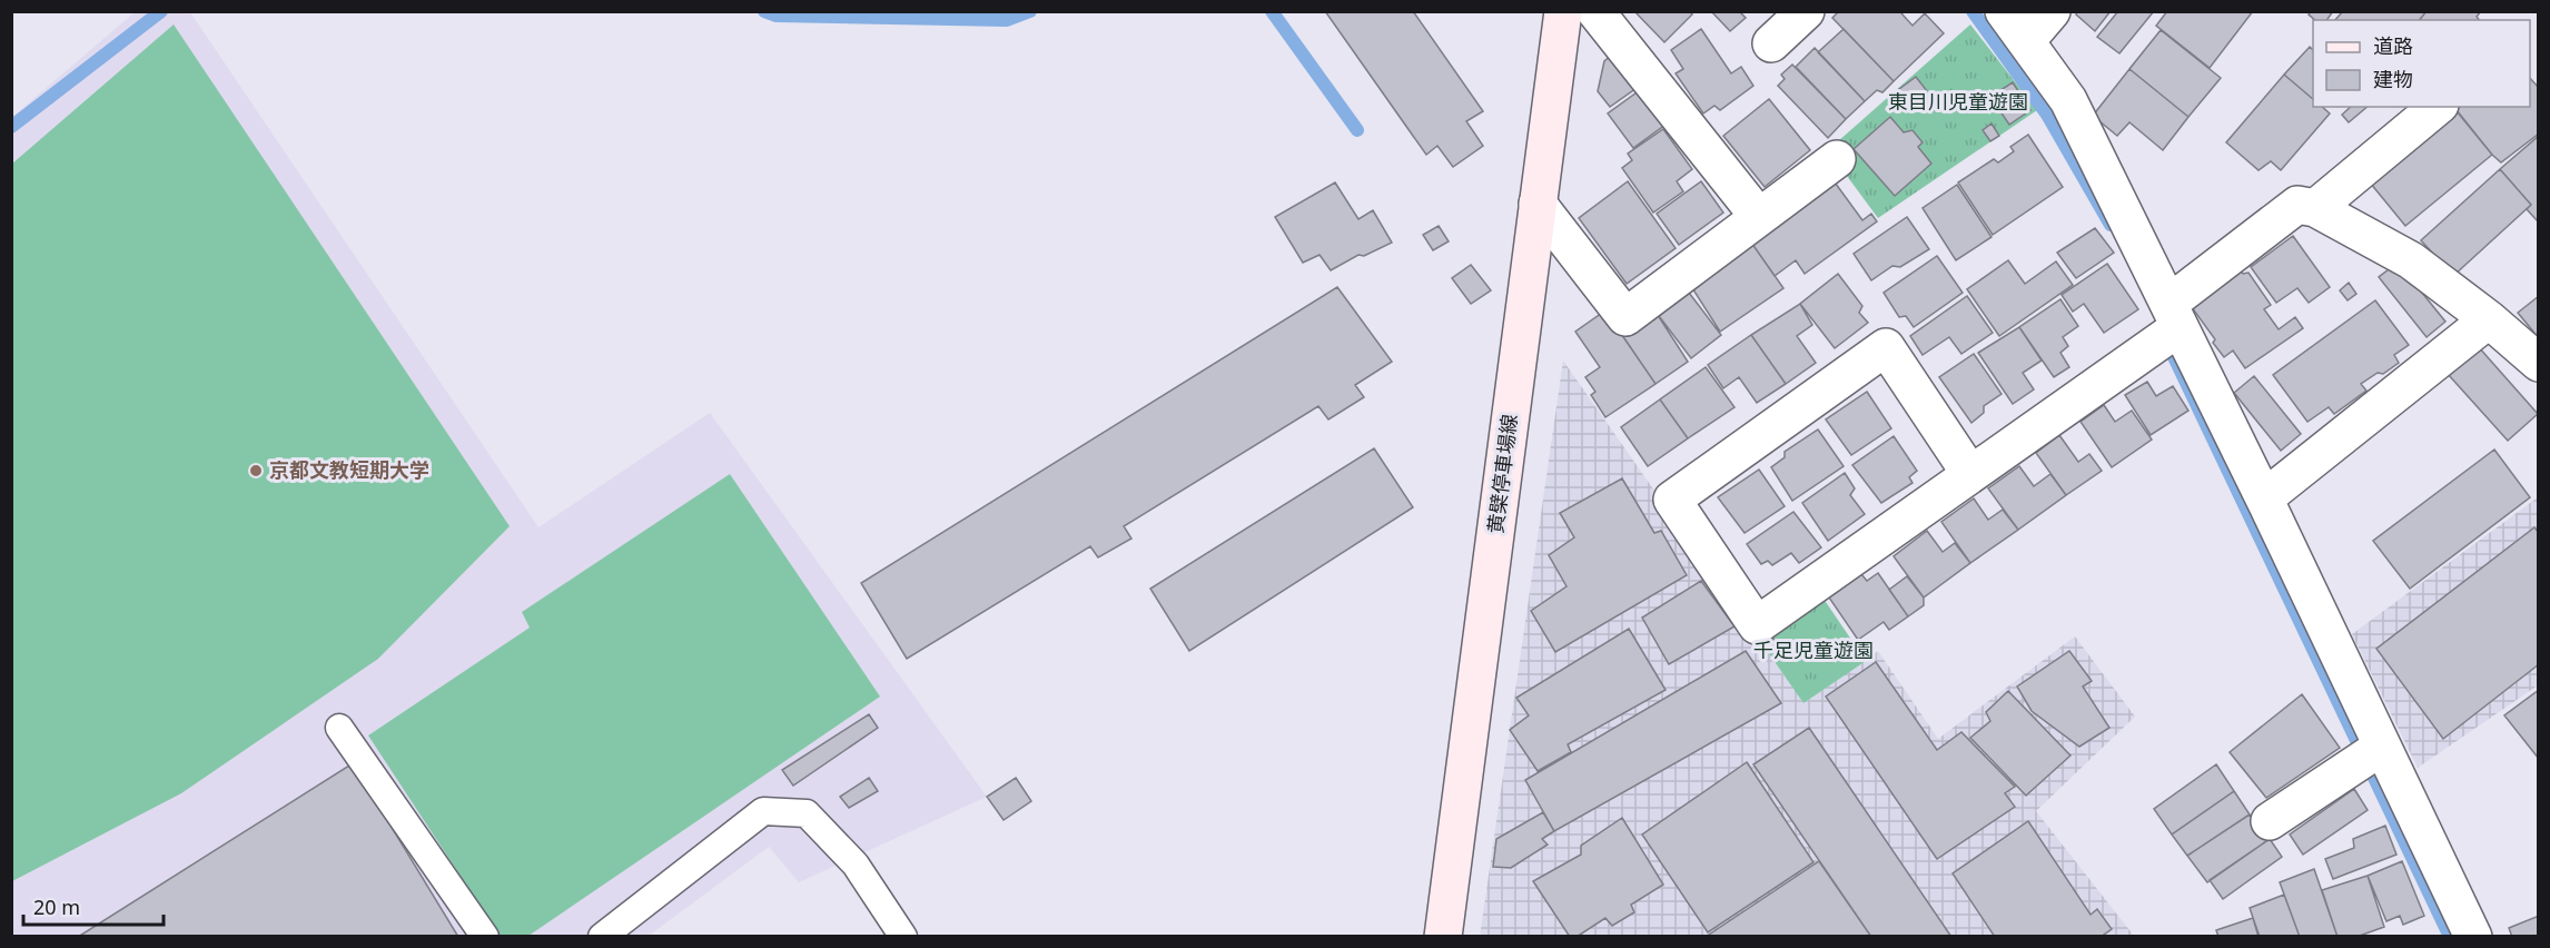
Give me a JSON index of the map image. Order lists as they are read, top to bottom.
{
  "streets": {
    "main road": ["黄檗停車場線"]
  },
  "parks": ["東目川児童遊園", "千足児童遊園"],
  "places": ["京都文教短期大学"],
  "legend": ["道路", "建物"],
  "scale_bar": "20 m"
}
